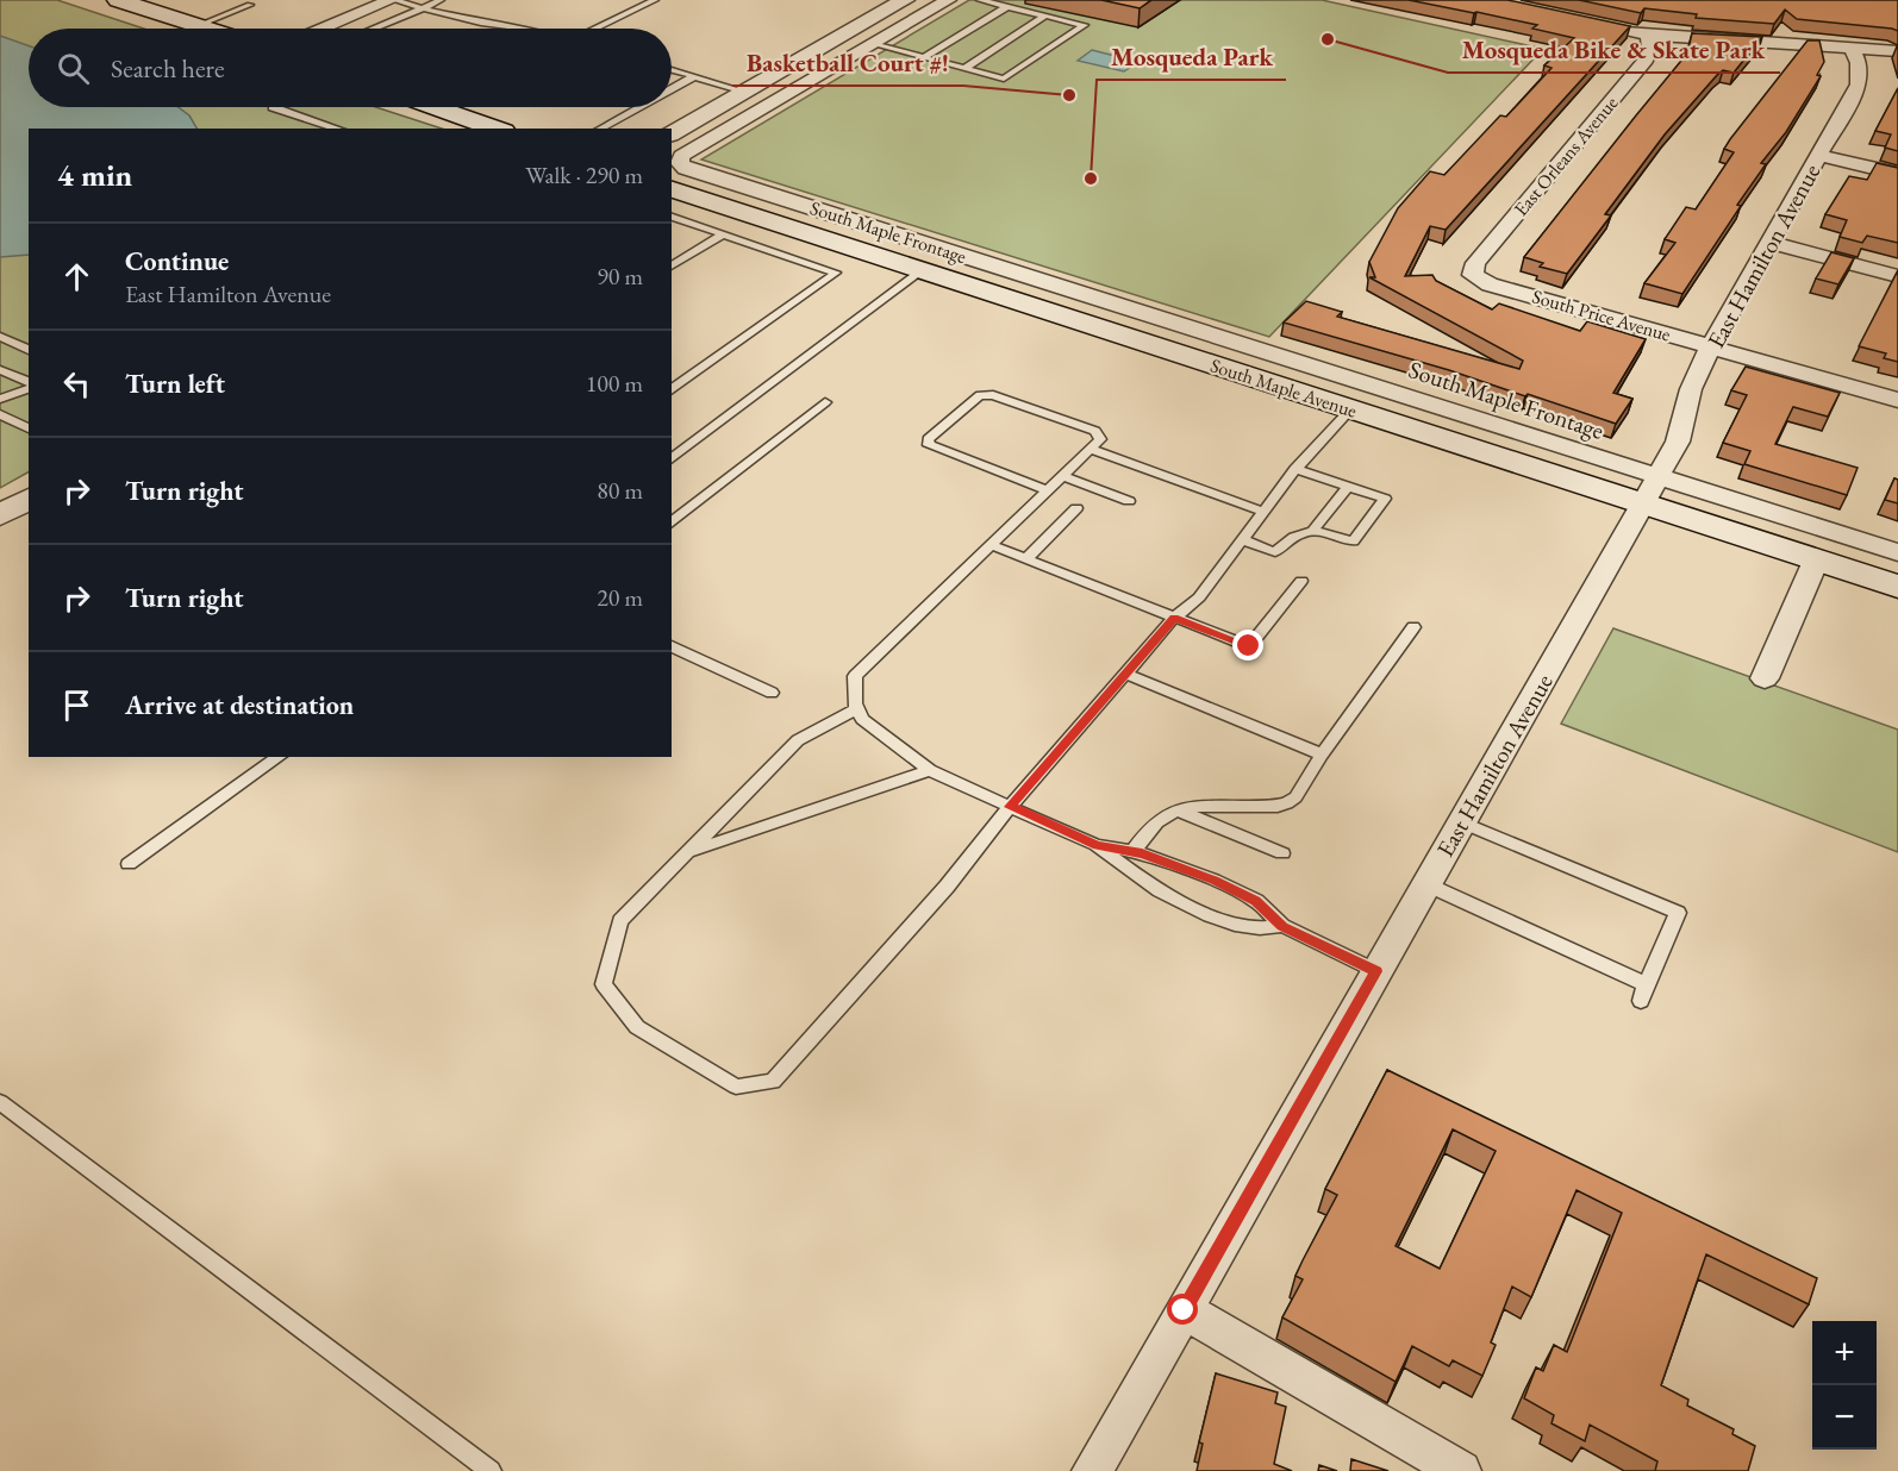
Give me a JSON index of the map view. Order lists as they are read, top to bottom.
{
  "streets": {
    "main road": ["South Maple Avenue"],
    "street": [
      "East Orleans Avenue",
      "South Maple Frontage",
      "East Hamilton Avenue",
      "South Price Avenue"
    ]
  },
  "crossings": [
    ["East Orleans Avenue", "South Price Avenue"],
    ["South Maple Frontage", "East Hamilton Avenue"],
    ["South Maple Frontage", "South Maple Avenue"],
    ["East Hamilton Avenue", "South Price Avenue"],
    ["East Hamilton Avenue", "South Maple Avenue"]
  ],
  "places": ["Mosqueda Bike & Skate Park", "Basketball Court #!", "Mosqueda Park"],
  "page": {
    "search": "Search here",
    "heading": ["4 min", "Walk · 290 m"],
    "list": [
      ["Continue", "East Hamilton Avenue", "90 m"],
      ["Turn left", "100 m"],
      ["Turn right", "80 m"],
      ["Turn right", "20 m"],
      "Arrive at destination"
    ],
    "map_buttons": ["+", "−"]
  }
}
